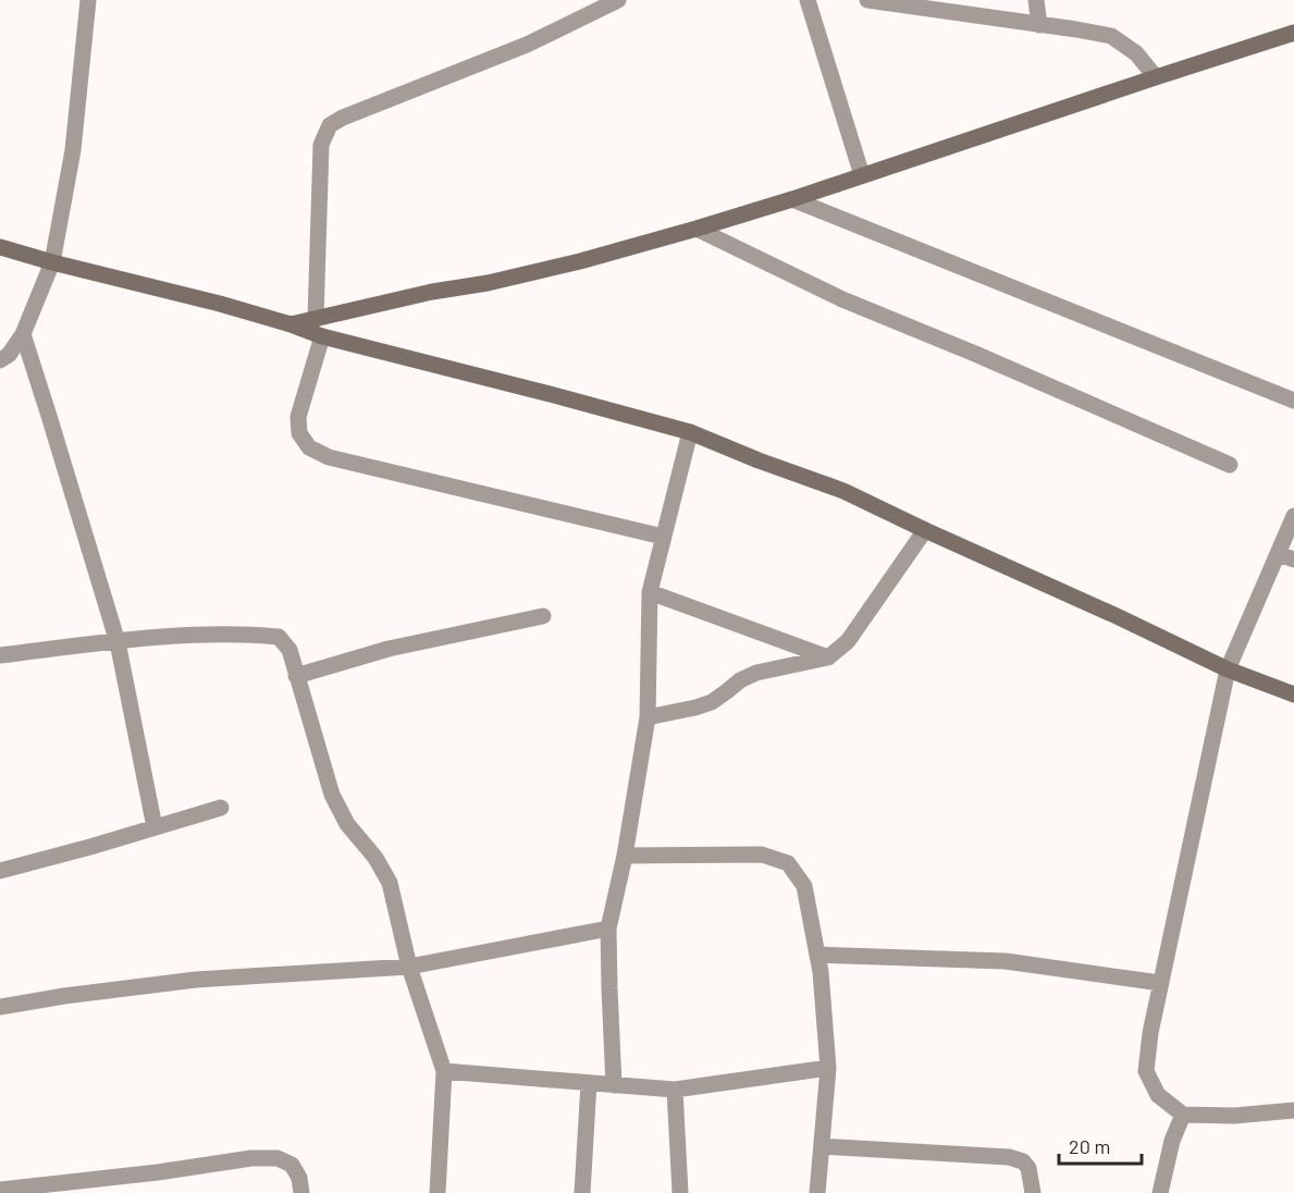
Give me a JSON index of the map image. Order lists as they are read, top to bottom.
{
  "scale_bar": "20 m"
}
